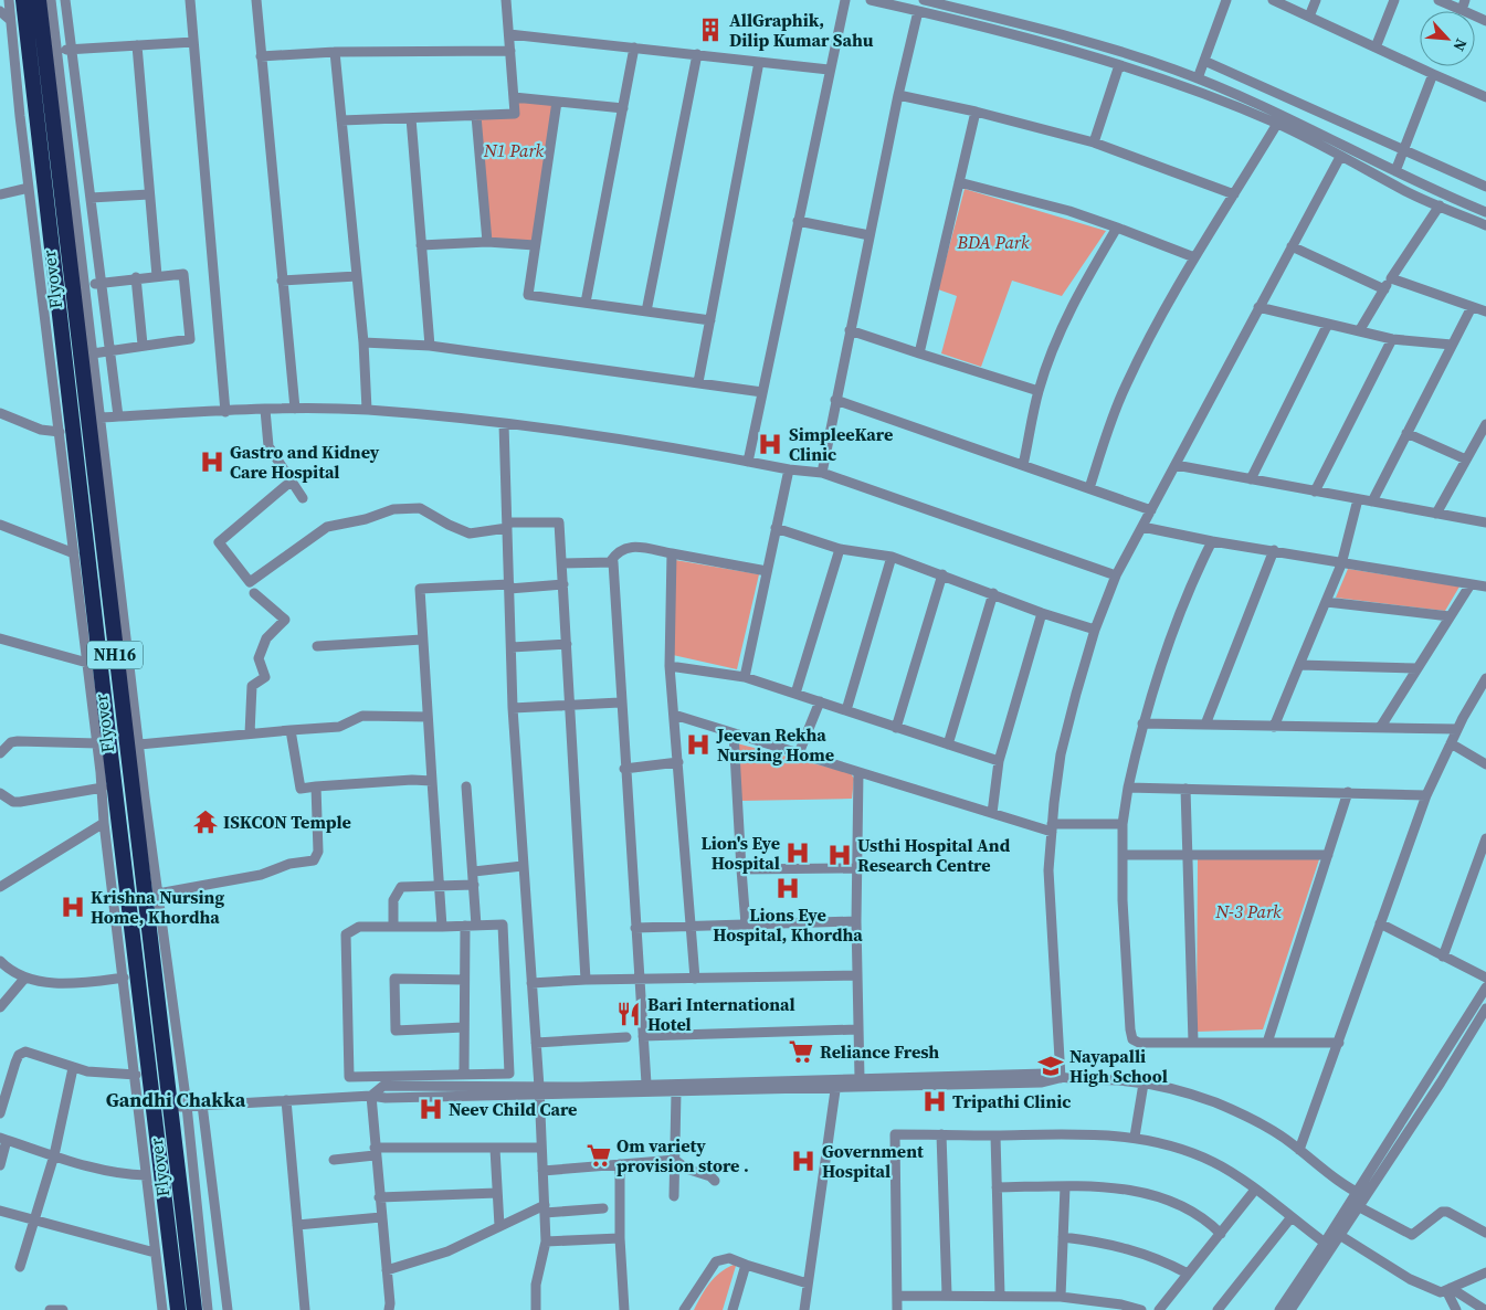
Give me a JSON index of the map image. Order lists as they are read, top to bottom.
{
  "streets": {
    "highway": ["Flyover", "NH16"]
  },
  "districts": ["Gandhi Chakka"],
  "parks": ["N1 Park", "BDA Park", "N-3 Park"],
  "places": {
    "building": ["AllGraphik, Dilip Kumar Sahu"],
    "hospital": [
      "SimpleeKare Clinic",
      "Gastro and Kidney Care Hospital",
      "Jeevan Rekha Nursing Home",
      "Lion's Eye Hospital",
      "Usthi Hospital And Research Centre",
      "Lions Eye Hospital, Khordha",
      "Krishna Nursing Home, Khordha",
      "Tripathi Clinic",
      "Neev Child Care",
      "Government Hospital"
    ],
    "temple": ["ISKCON Temple"],
    "restaurant": ["Bari International Hotel"],
    "supermarket": ["Reliance Fresh", "Om variety provision store ."],
    "school or university": ["Nayapalli High School"]
  },
  "north": "bottom right"
}
